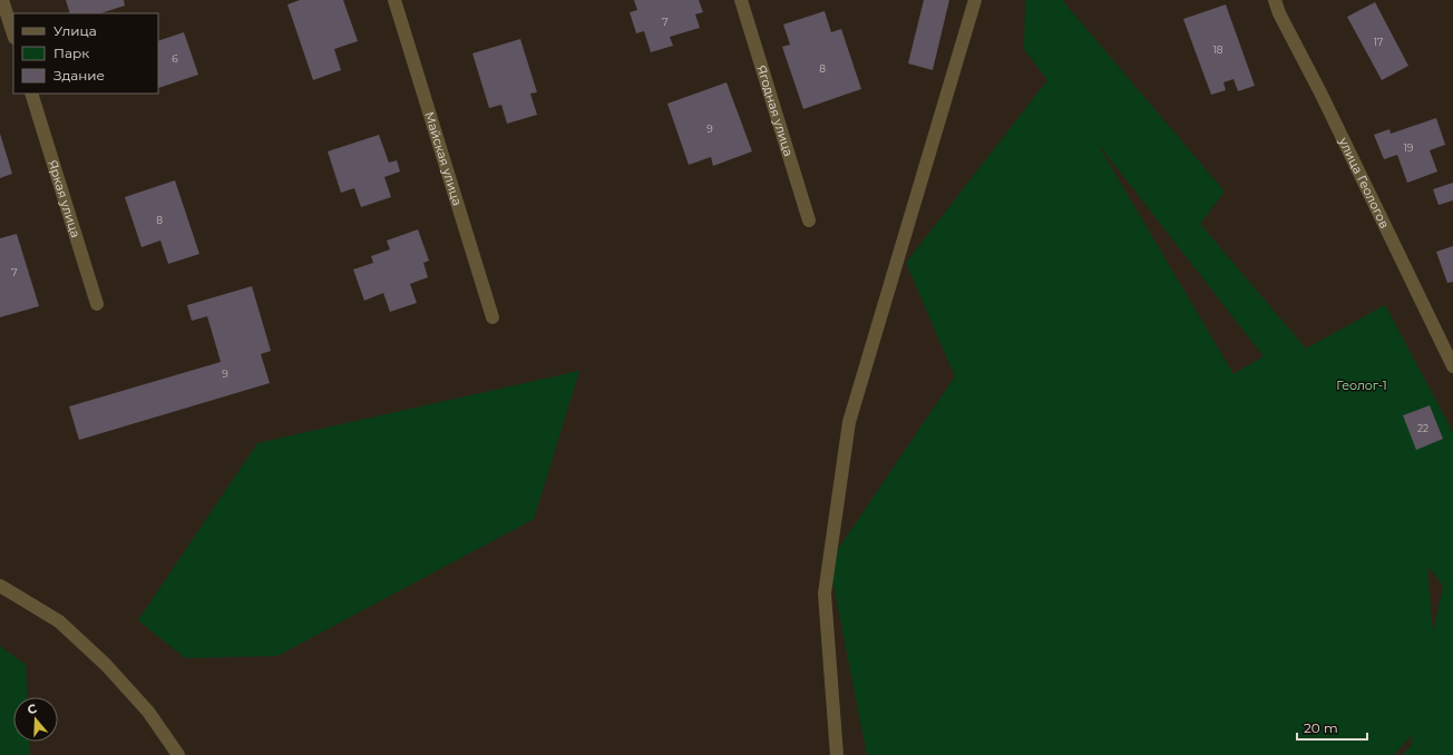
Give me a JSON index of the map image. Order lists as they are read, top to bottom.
{
  "streets": {
    "street": [
      "Ягодная улица",
      "Майская улица",
      "улица Геологов",
      "Яркая улица"
    ]
  },
  "parks": ["Геолог-1"],
  "house_numbers": [
    "7",
    "17",
    "18",
    "6",
    "8",
    "9",
    "19",
    "8",
    "7",
    "9",
    "22"
  ],
  "legend": ["Улица", "Парк", "Здание"],
  "scale_bar": "20 m",
  "north": "top"
}
